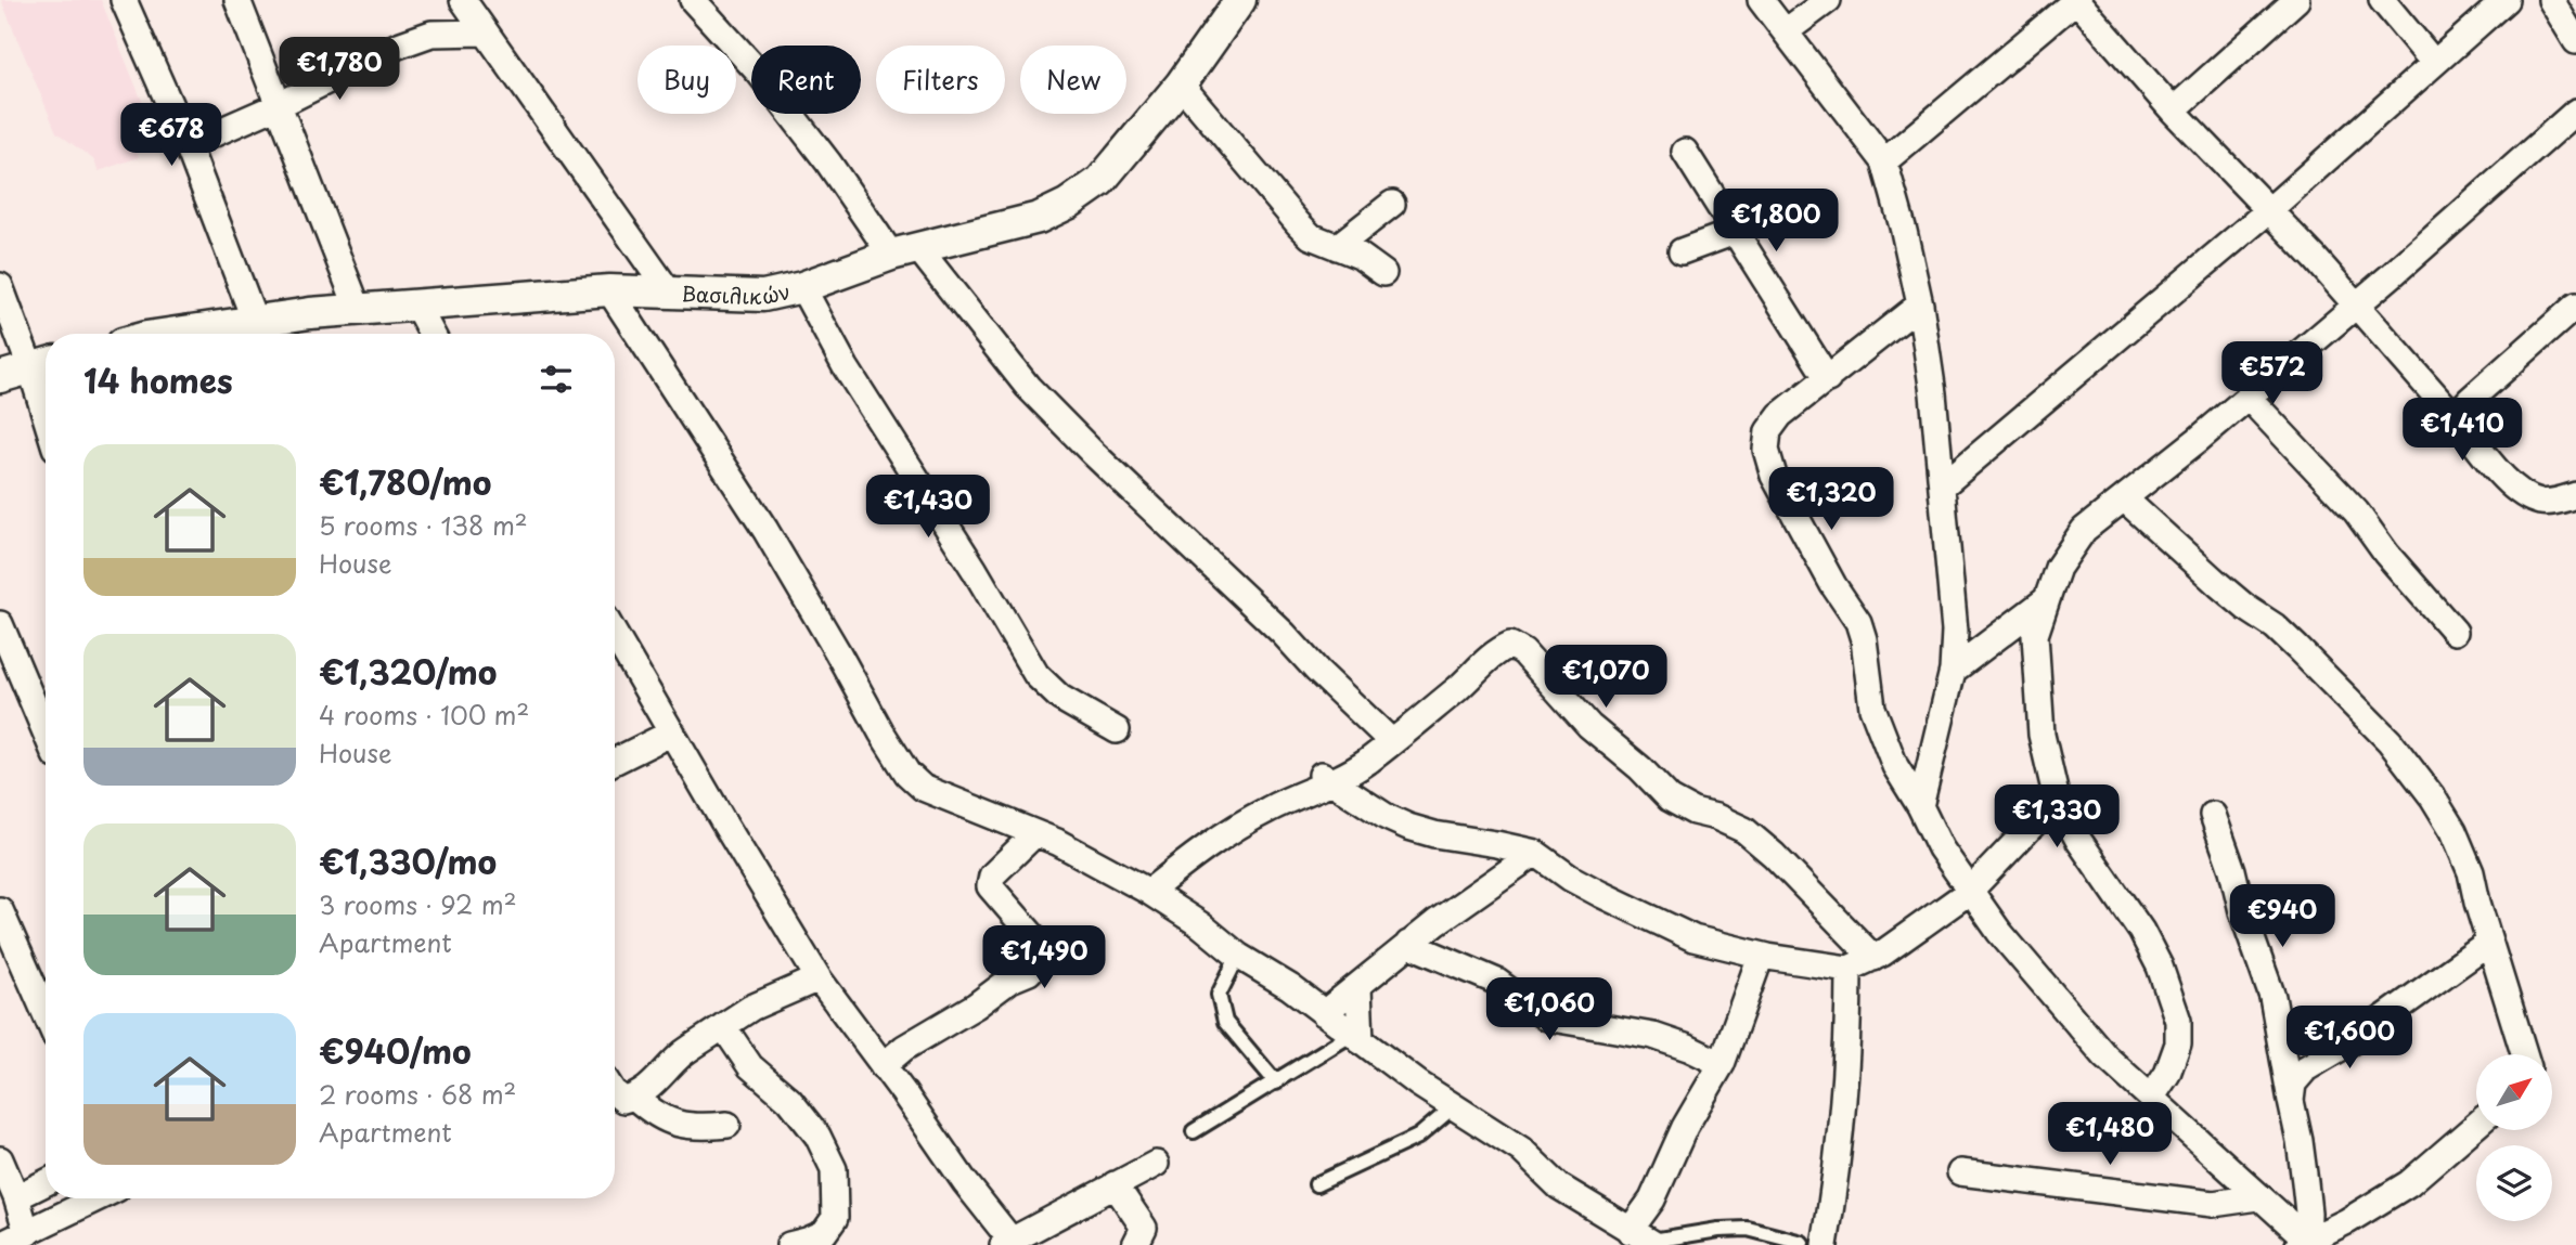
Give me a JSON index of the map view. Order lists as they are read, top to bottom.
{
  "streets": {
    "street": ["Βασιλικών"]
  },
  "north": "top right",
  "page": {
    "price": [
      "€1,780",
      "€678",
      "€1,800",
      "€572",
      "€1,410",
      "€1,320",
      "€1,430",
      "€1,070",
      "€1,330",
      "€940",
      "€1,490",
      "€1,060",
      "€1,600",
      "€1,480"
    ],
    "chip": [
      "Buy",
      "Rent",
      "Filters",
      "New"
    ],
    "heading": "14 homes",
    "list": [
      {
        "name": "€1,780/mo",
        "note": "5 rooms · 138 m² · House"
      },
      {
        "name": "€1,320/mo",
        "note": "4 rooms · 100 m² · House"
      },
      {
        "name": "€1,330/mo",
        "note": "3 rooms · 92 m² · Apartment"
      },
      {
        "name": "€940/mo",
        "note": "2 rooms · 68 m² · Apartment"
      }
    ]
  }
}
